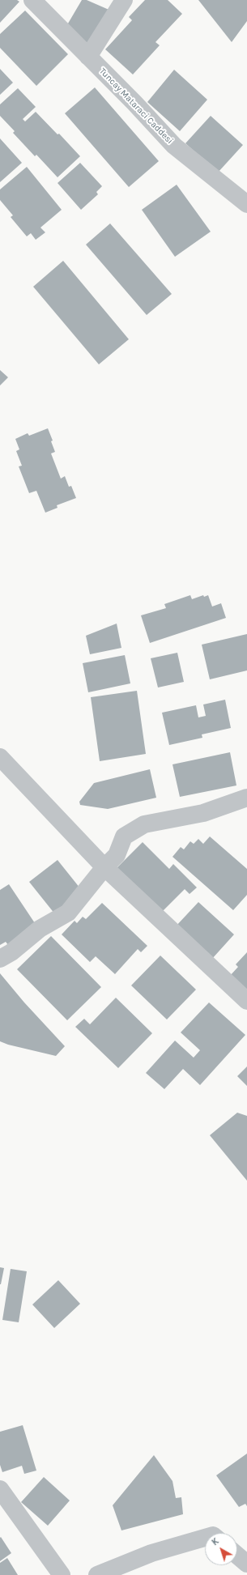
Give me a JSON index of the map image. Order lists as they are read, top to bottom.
{
  "streets": {
    "street": ["Tuncay Mataraci Caddesi"]
  },
  "north": "top left"
}
